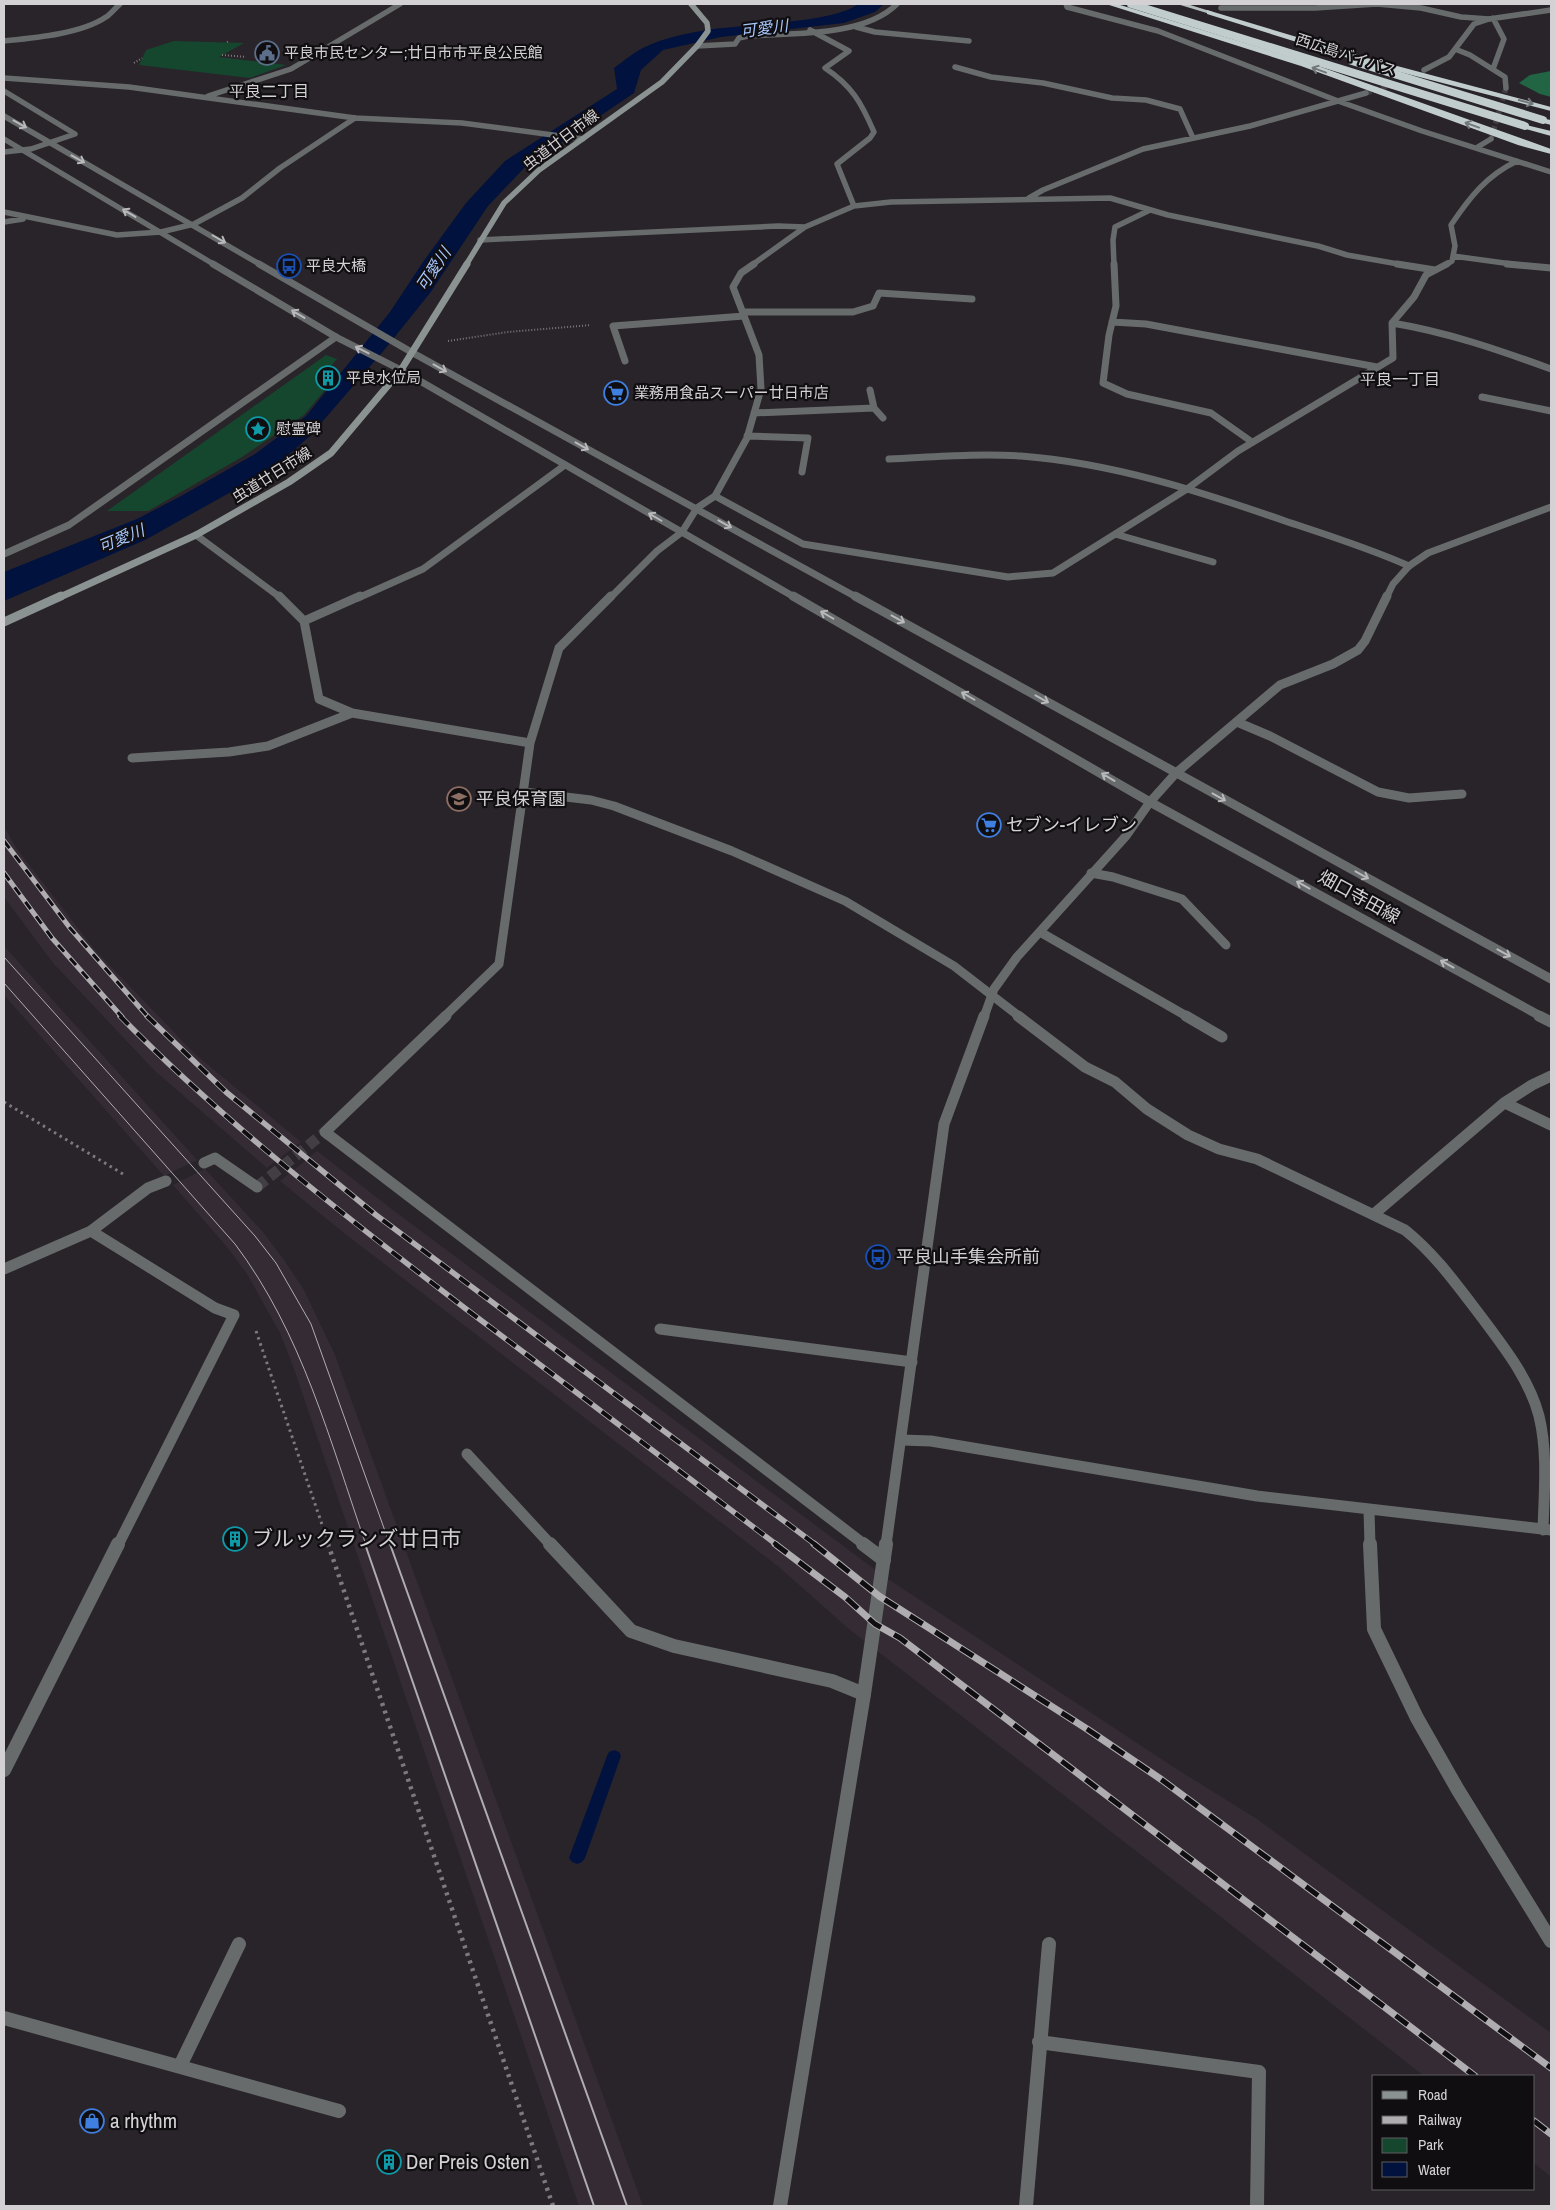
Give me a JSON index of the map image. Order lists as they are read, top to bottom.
{
  "streets": {
    "highway": ["西広島バイパス"],
    "main road": ["虫道廿日市線"],
    "street": ["畑口寺田線"]
  },
  "crossings": [
    ["虫道廿日市線", "畑口寺田線"]
  ],
  "districts": ["平良二丁目", "平良一丁目"],
  "water": ["可愛川"],
  "places": {
    "public building": ["平良市民センター;廿日市市平良公民館"],
    "bus stop": ["平良大橋", "平良山手集会所前"],
    "building": ["平良水位局", "ブルックランズ廿日市", "Der Preis Osten"],
    "supermarket": ["業務用食品スーパー廿日市店", "セブン-イレブン"],
    "place": ["慰霊碑"],
    "school or university": ["平良保育園"],
    "shop": ["a rhythm"]
  },
  "legend": [
    "Road",
    "Railway",
    "Park",
    "Water"
  ]
}
